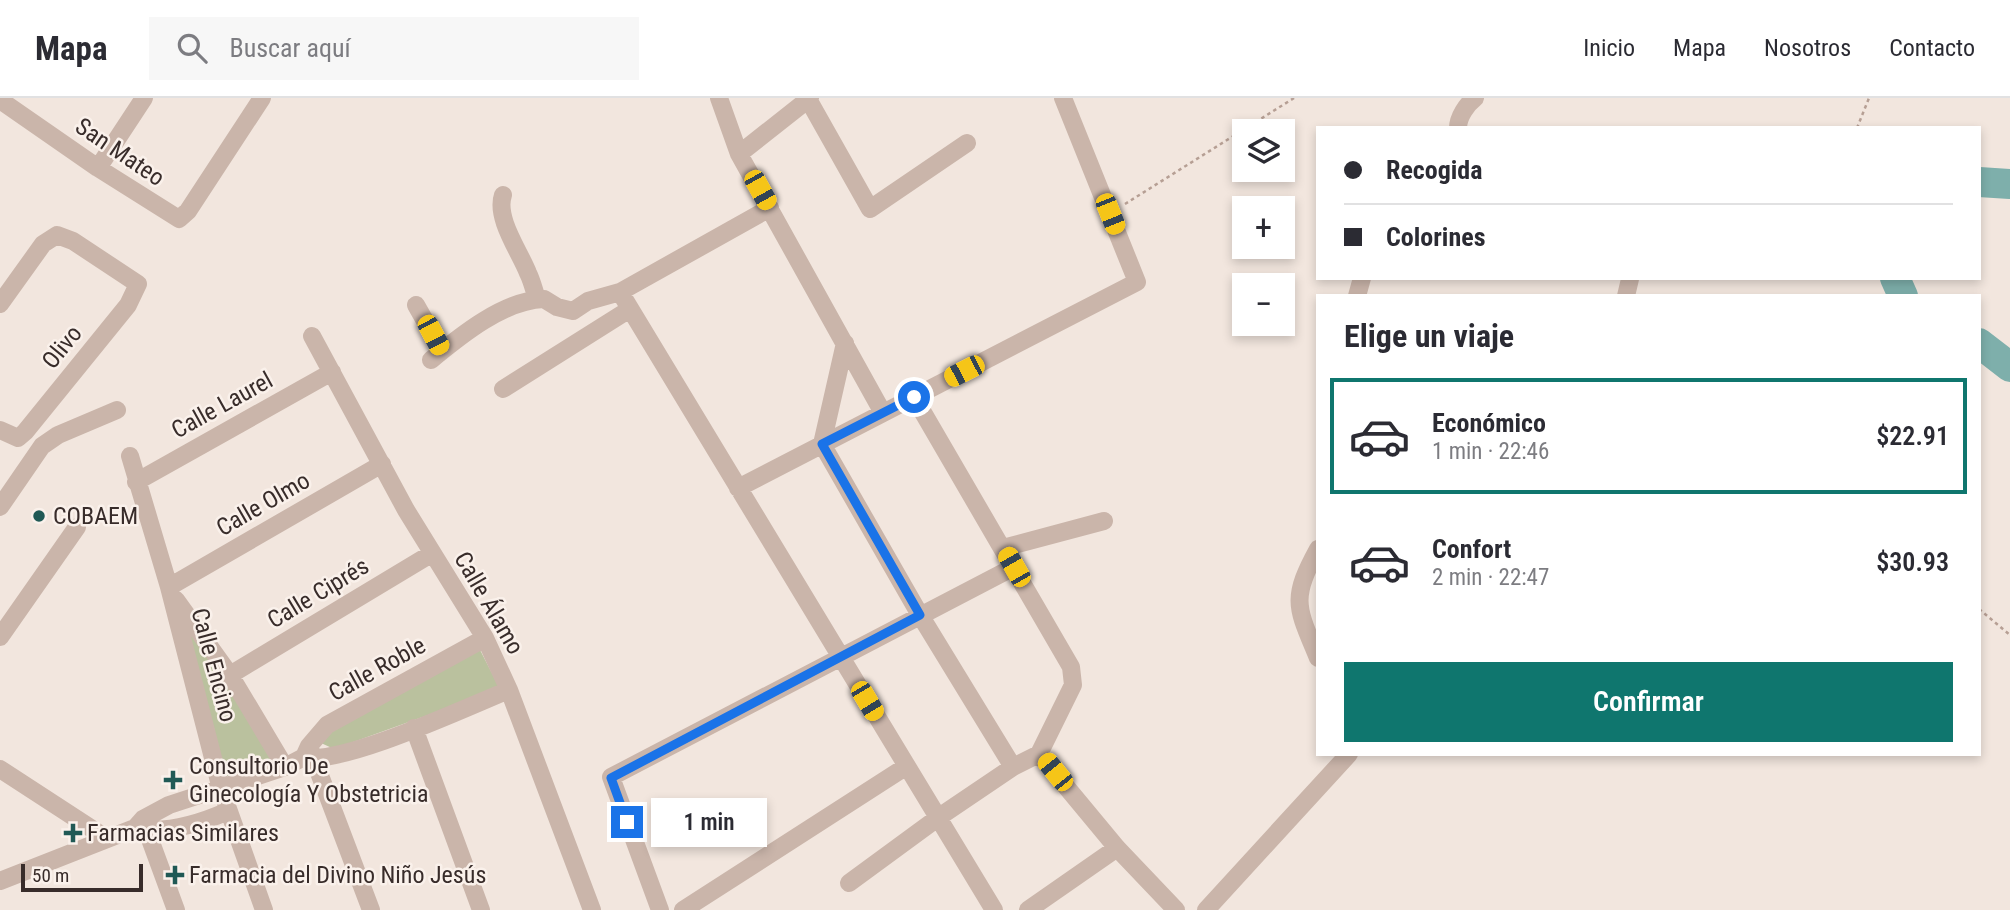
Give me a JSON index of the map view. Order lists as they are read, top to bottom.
{
  "streets": {
    "street": [
      "San Mateo",
      "Olivo",
      "Calle Laurel",
      "Calle Olmo",
      "Calle Ciprés",
      "Calle Álamo",
      "Calle Encino",
      "Calle Roble"
    ]
  },
  "crossings": [
    ["Calle Laurel", "Calle Álamo"],
    ["Calle Laurel", "Calle Encino"],
    ["Calle Olmo", "Calle Álamo"],
    ["Calle Olmo", "Calle Encino"],
    ["Calle Ciprés", "Calle Álamo"],
    ["Calle Ciprés", "Calle Encino"],
    ["Calle Álamo", "Calle Roble"],
    ["Calle Encino", "Calle Roble"]
  ],
  "places": {
    "other": ["COBAEM"],
    "health": ["Consultorio De Ginecología Y Obstetricia", "Farmacias Similares", "Farmacia del Divino Niño Jesús"]
  },
  "scale_bar": "50 m",
  "page": {
    "header": "Mapa",
    "search": "Buscar aquí",
    "nav": [
      "Inicio",
      "Mapa",
      "Nosotros",
      "Contacto"
    ],
    "map_buttons": ["+", "−"],
    "banner": ["Recogida", "Colorines"],
    "heading": "Elige un viaje",
    "list": [
      {
        "name": "Económico",
        "note": "1 min · 22:46",
        "value": "$22.91"
      },
      {
        "name": "Confort",
        "note": "2 min · 22:47",
        "value": "$30.93"
      }
    ],
    "buttons": "Confirmar",
    "bubble": "1 min",
    "scale": "50 m"
  }
}
